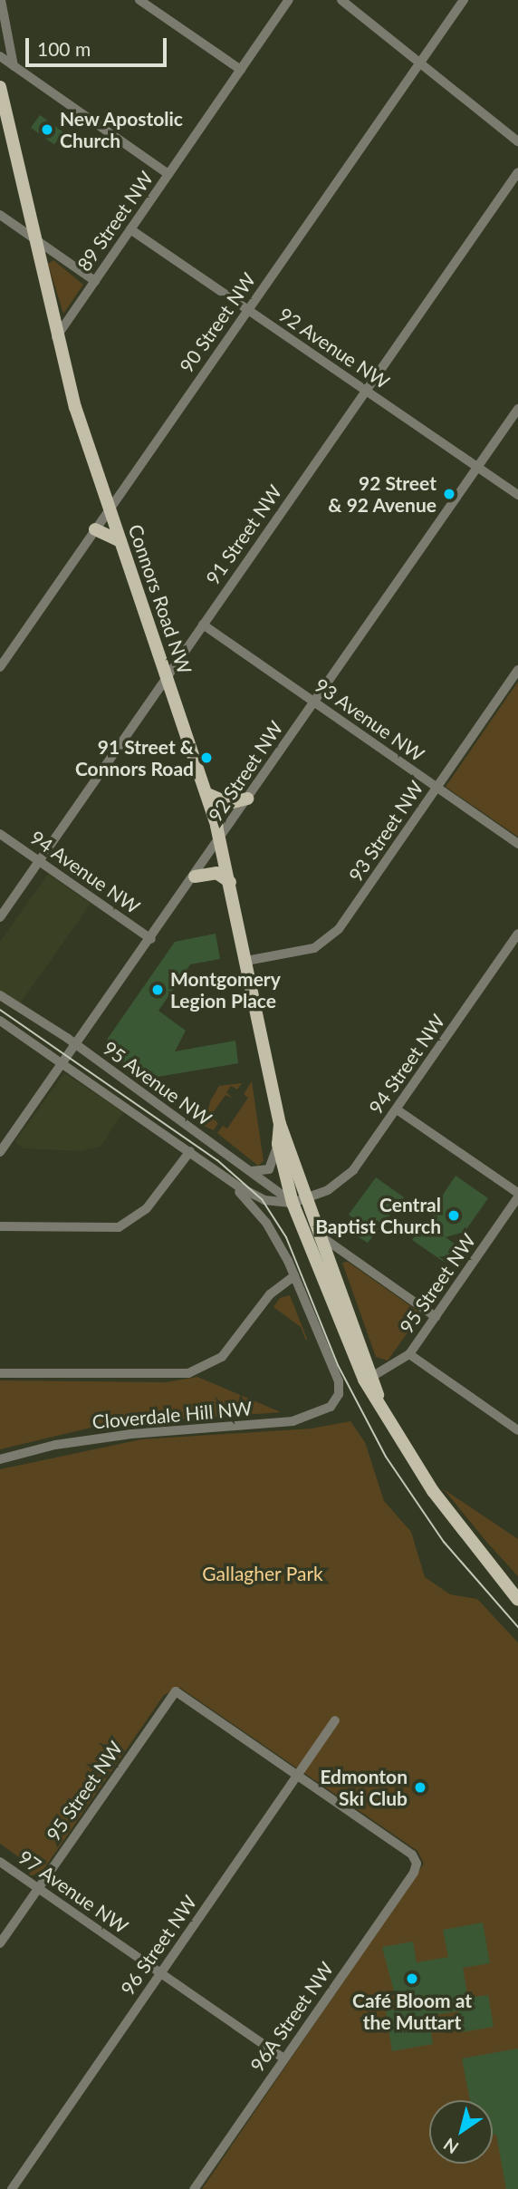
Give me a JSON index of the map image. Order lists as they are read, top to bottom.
{
  "streets": {
    "main road": ["Connors Road NW"],
    "street": [
      "89 Street NW",
      "90 Street NW",
      "92 Avenue NW",
      "91 Street NW",
      "93 Avenue NW",
      "92 Street NW",
      "93 Street NW",
      "94 Avenue NW",
      "94 Street NW",
      "95 Avenue NW",
      "95 Street NW",
      "Cloverdale Hill NW",
      "97 Avenue NW",
      "96 Street NW",
      "96A Street NW"
    ]
  },
  "crossings": [
    ["89 Street NW", "92 Avenue NW"],
    ["89 Street NW", "Connors Road NW"],
    ["90 Street NW", "92 Avenue NW"],
    ["90 Street NW", "Connors Road NW"],
    ["92 Avenue NW", "91 Street NW"],
    ["92 Avenue NW", "92 Street NW"],
    ["91 Street NW", "Connors Road NW"],
    ["91 Street NW", "93 Avenue NW"],
    ["91 Street NW", "94 Avenue NW"],
    ["Connors Road NW", "92 Street NW"],
    ["Connors Road NW", "93 Street NW"],
    ["Connors Road NW", "94 Street NW"],
    ["Connors Road NW", "95 Avenue NW"],
    ["Connors Road NW", "95 Street NW"],
    ["93 Avenue NW", "92 Street NW"],
    ["93 Avenue NW", "93 Street NW"],
    ["92 Street NW", "94 Avenue NW"],
    ["92 Street NW", "95 Avenue NW"],
    ["94 Street NW", "95 Avenue NW"],
    ["95 Avenue NW", "Cloverdale Hill NW"],
    ["95 Street NW", "97 Avenue NW"],
    ["95 Street NW", "96 Street NW"],
    ["95 Street NW", "96A Street NW"],
    ["97 Avenue NW", "96 Street NW"],
    ["97 Avenue NW", "96A Street NW"],
    ["96 Street NW", "96A Street NW"]
  ],
  "parks": ["Gallagher Park"],
  "places": [
    "New Apostolic Church",
    "92 Street & 92 Avenue",
    "91 Street & Connors Road",
    "Montgomery Legion Place",
    "Central Baptist Church",
    "Edmonton Ski Club",
    "Café Bloom at the Muttart"
  ],
  "scale_bar": "100 m",
  "north": "bottom left"
}
